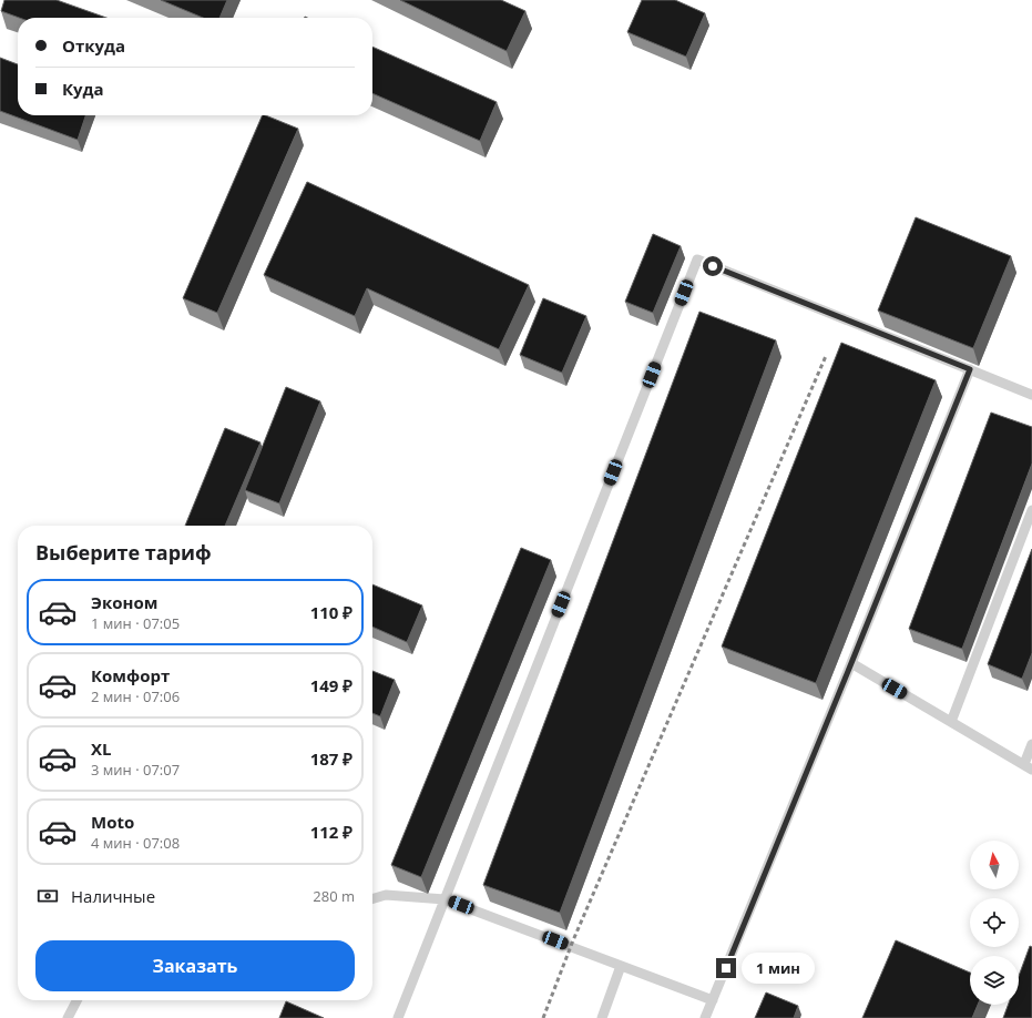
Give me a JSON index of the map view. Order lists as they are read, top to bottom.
{
  "north": "top",
  "page": {
    "banner": ["Откуда", "Куда"],
    "heading": "Выберите тариф",
    "list": [
      {
        "name": "Эконом",
        "note": "1 мин · 07:05",
        "value": "110 ₽"
      },
      {
        "name": "Комфорт",
        "note": "2 мин · 07:06",
        "value": "149 ₽"
      },
      {
        "name": "XL",
        "note": "3 мин · 07:07",
        "value": "187 ₽"
      },
      {
        "name": "Moto",
        "note": "4 мин · 07:08",
        "value": "112 ₽"
      }
    ],
    "pay": ["Наличные", "280 m"],
    "buttons": "Заказать",
    "bubble": "1 мин"
  }
}
